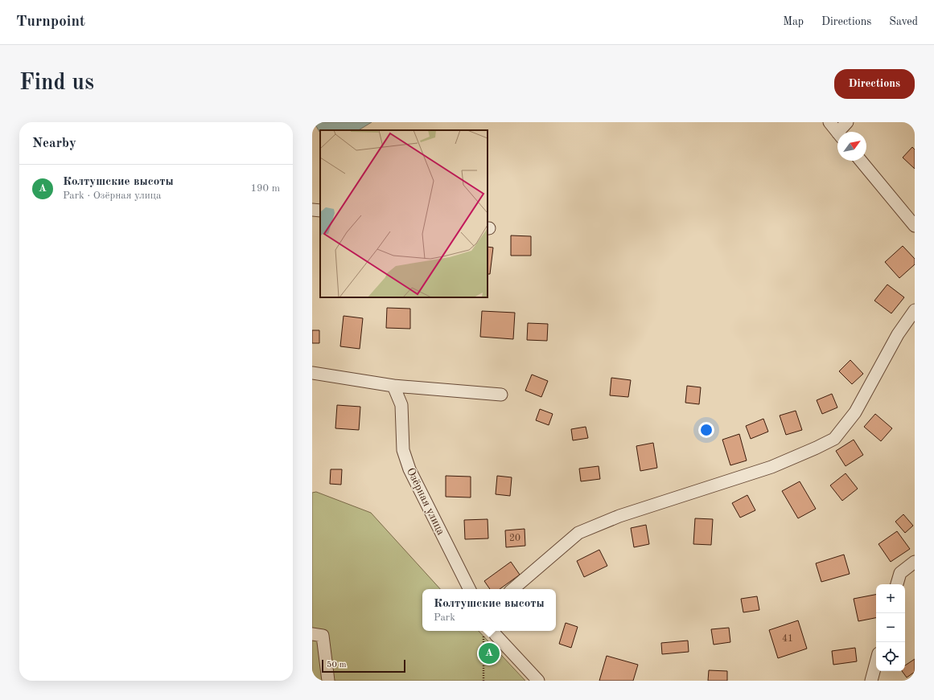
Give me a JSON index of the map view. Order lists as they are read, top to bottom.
{
  "streets": {
    "street": ["Озёрная улица"]
  },
  "house_numbers": ["20", "41"],
  "scale_bar": "50 m",
  "north": "top right",
  "page": {
    "header": "Turnpoint",
    "nav": ["Map", "Directions", "Saved"],
    "buttons": "Directions",
    "title": "Find us",
    "heading": "Nearby",
    "list": [
      {
        "mark": "A",
        "name": "Колтушские высоты",
        "note": "Park · Озёрная улица",
        "value": "190 m"
      }
    ],
    "map_buttons": ["+", "−"],
    "popup": ["Колтушские высоты", "Park"],
    "pins": "A",
    "scale": "50 m"
  }
}
